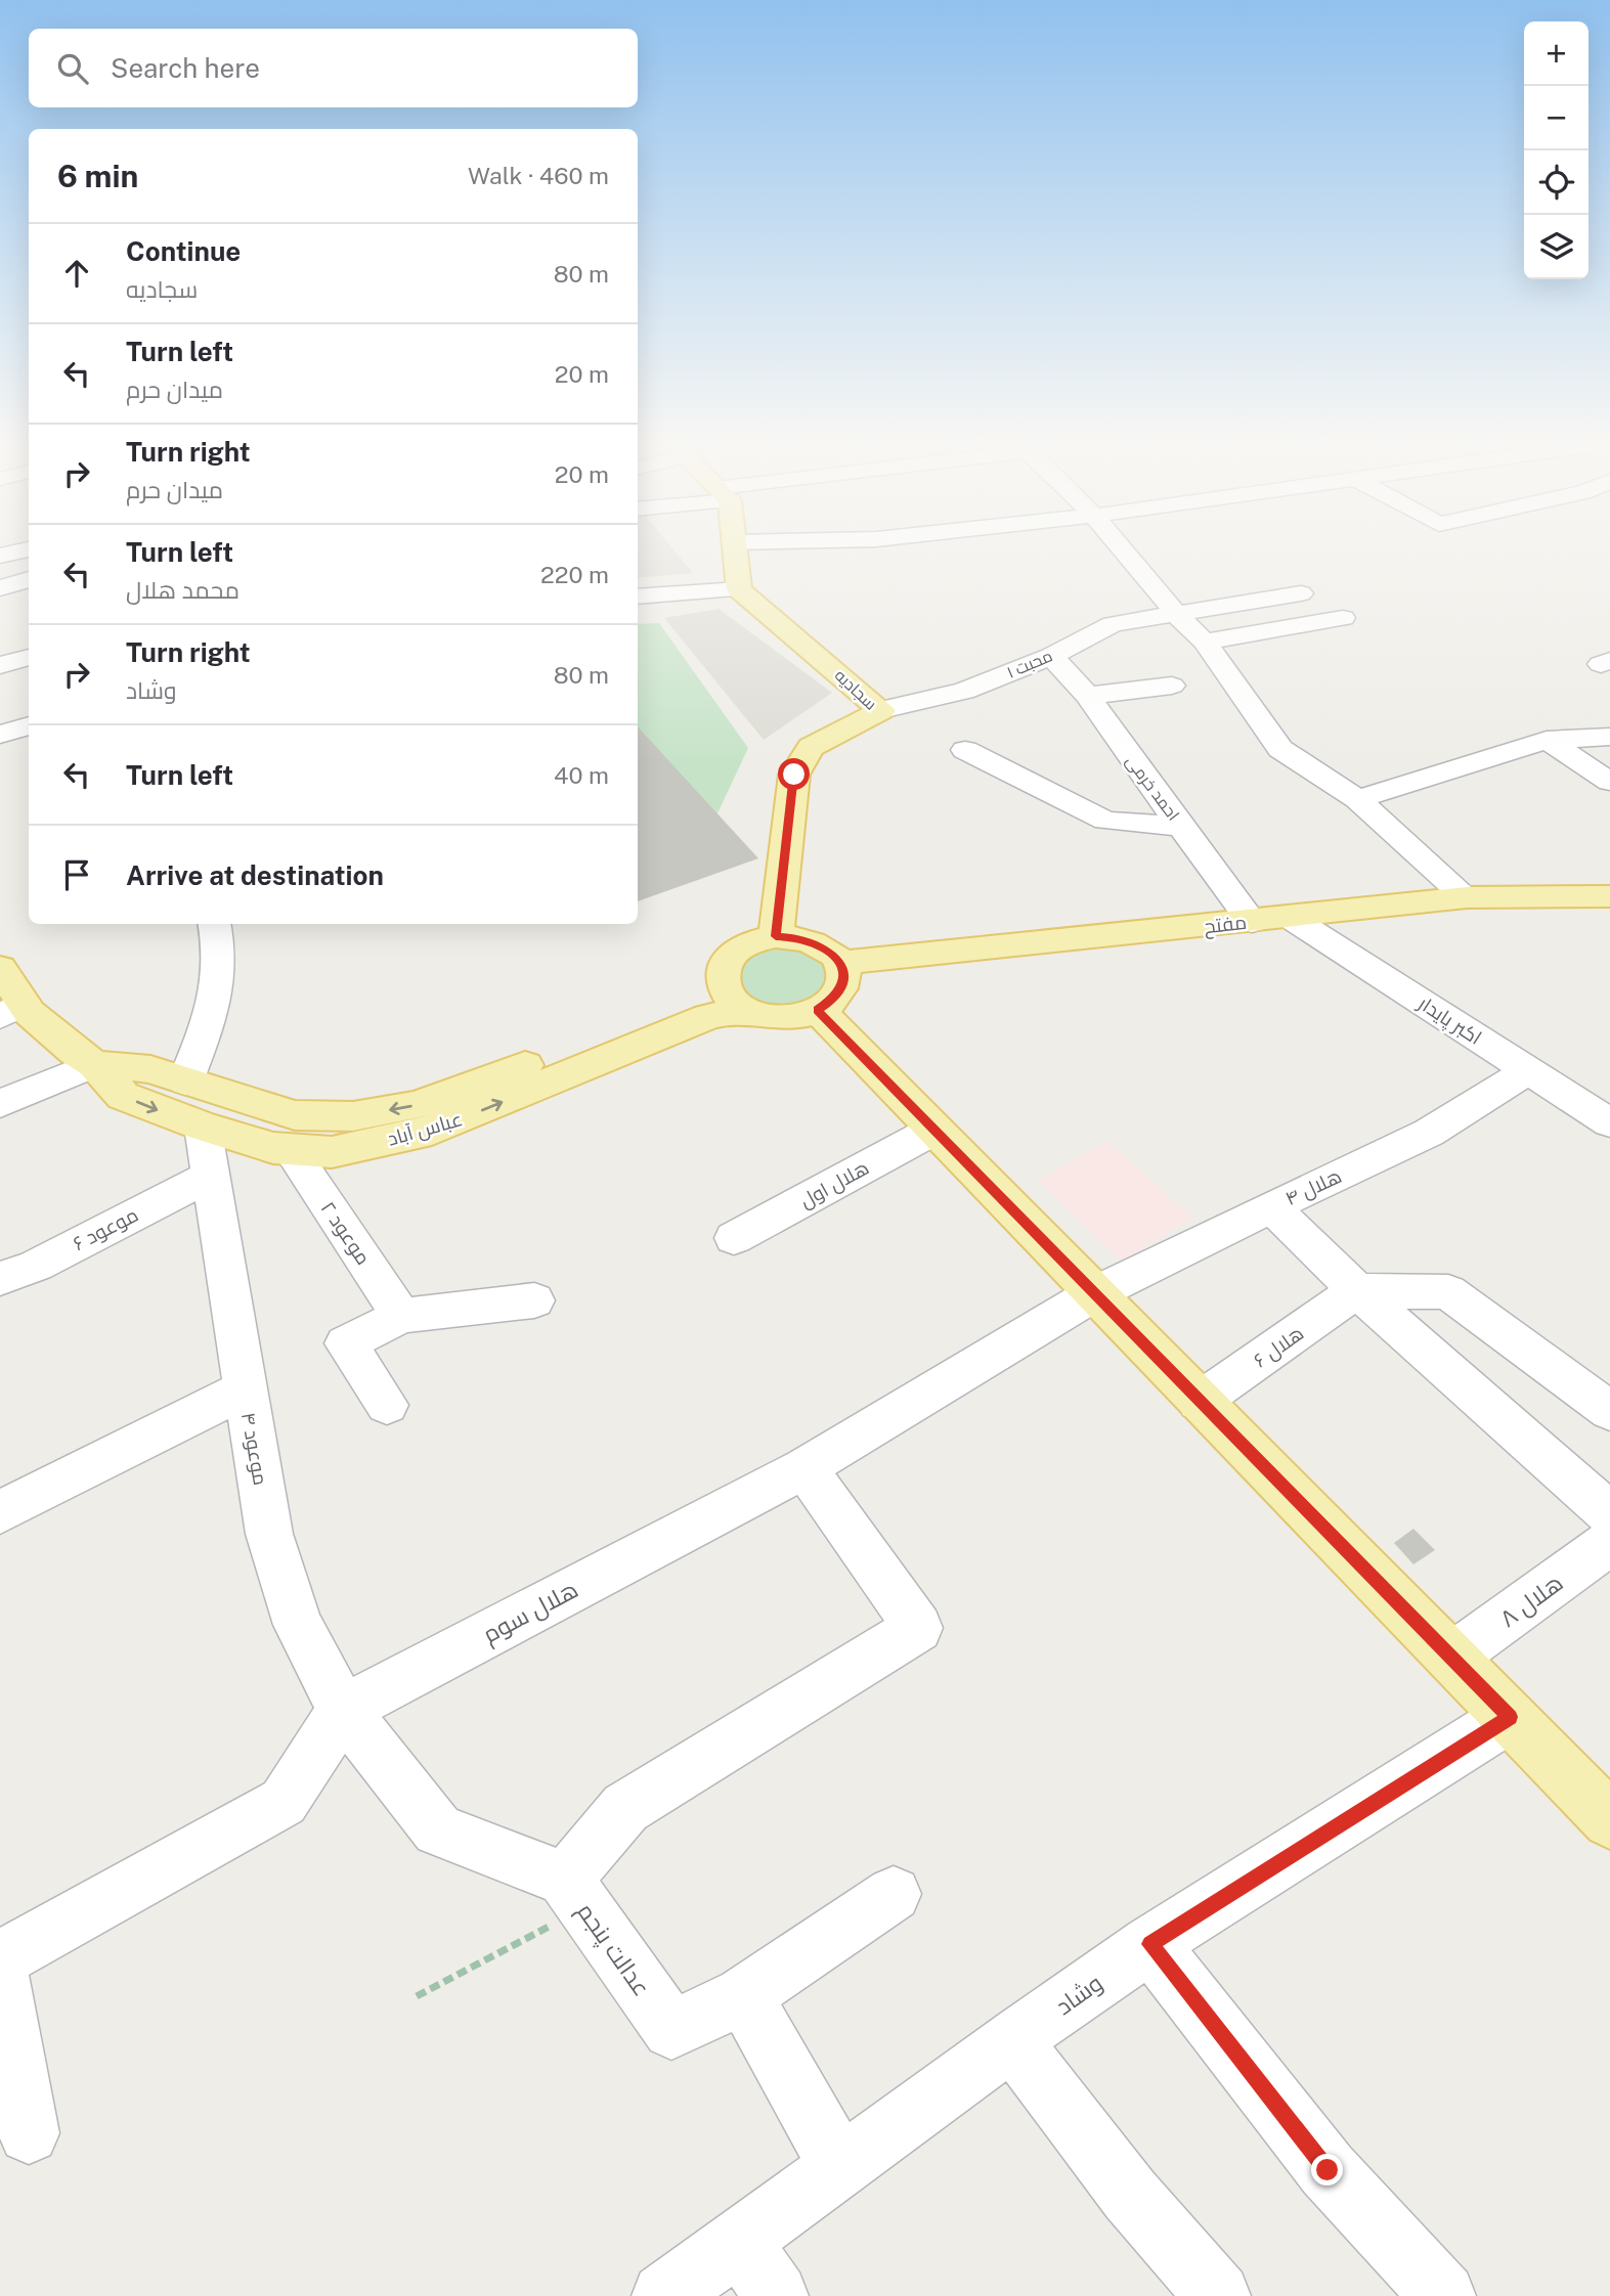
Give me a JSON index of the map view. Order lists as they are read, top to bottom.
{
  "streets": {
    "main road": ["سجادیه", "مفتح", "عباس آباد"],
    "street": [
      "محبت ۱",
      "احمد خرمی",
      "اکبر پایدار",
      "هلال اول",
      "هلال ۴",
      "موعود ۶",
      "موعود ۲",
      "هلال ۶",
      "موعود ۴",
      "هلال ۸",
      "هلال سوم",
      "عدالت پنجم",
      "وشاد"
    ]
  },
  "crossings": [
    ["محبت ۱", "سجادیه"],
    ["محبت ۱", "احمد خرمی"],
    ["سجادیه", "مفتح"],
    ["سجادیه", "عباس آباد"],
    ["احمد خرمی", "مفتح"],
    ["مفتح", "اکبر پایدار"],
    ["مفتح", "عباس آباد"],
    ["اکبر پایدار", "هلال ۴"],
    ["عباس آباد", "موعود ۲"],
    ["عباس آباد", "موعود ۴"],
    ["هلال ۴", "هلال سوم"],
    ["موعود ۶", "موعود ۴"],
    ["موعود ۴", "هلال سوم"]
  ],
  "page": {
    "map_buttons": ["+", "−"],
    "search": "Search here",
    "heading": ["6 min", "Walk · 460 m"],
    "list": [
      ["Continue", "سجادیه", "80 m"],
      ["Turn left", "میدان حرم", "20 m"],
      ["Turn right", "میدان حرم", "20 m"],
      ["Turn left", "محمد هلال", "220 m"],
      ["Turn right", "وشاد", "80 m"],
      ["Turn left", "40 m"],
      "Arrive at destination"
    ]
  }
}
